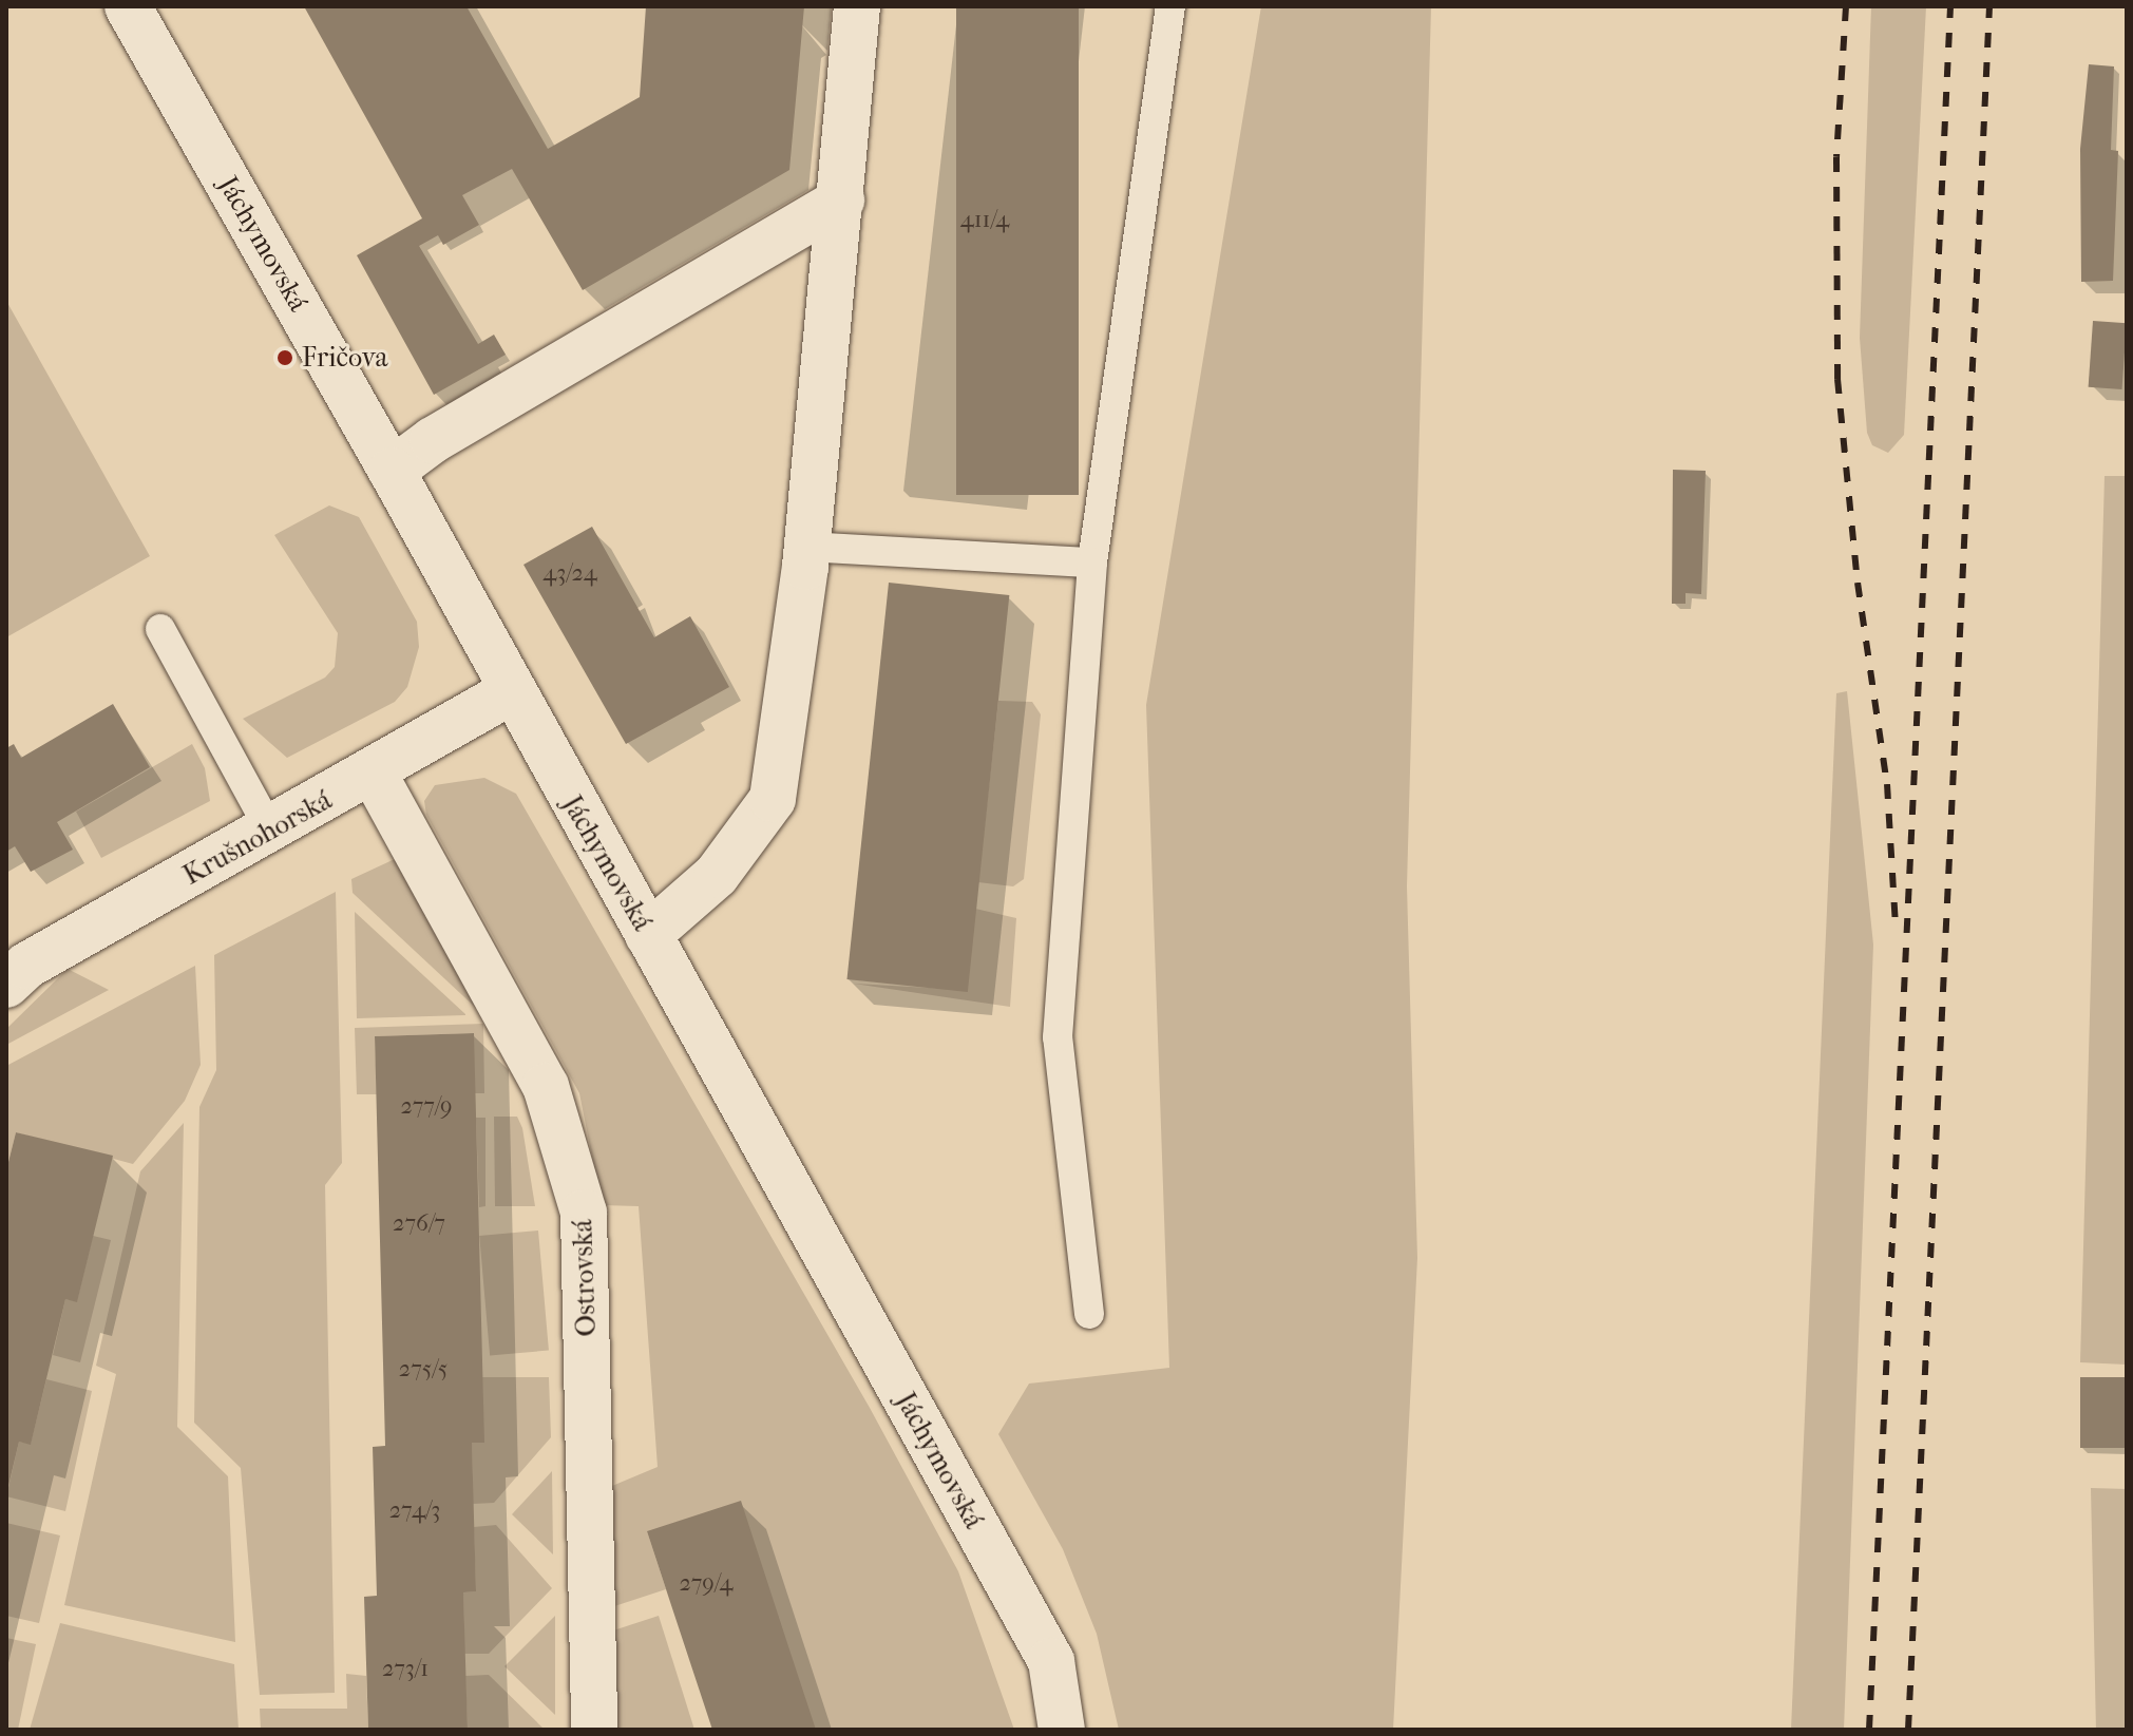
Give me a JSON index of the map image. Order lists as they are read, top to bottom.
{
  "streets": {
    "street": ["Jáchymovská", "Krušnohorská", "Ostrovská"]
  },
  "crossings": [
    ["Jáchymovská", "Krušnohorská"],
    ["Krušnohorská", "Ostrovská"]
  ],
  "places": ["Fričova"],
  "house_numbers": [
    "411/4",
    "43/24",
    "277/9",
    "276/7",
    "275/5",
    "274/3",
    "279/4",
    "273/1"
  ]
}
